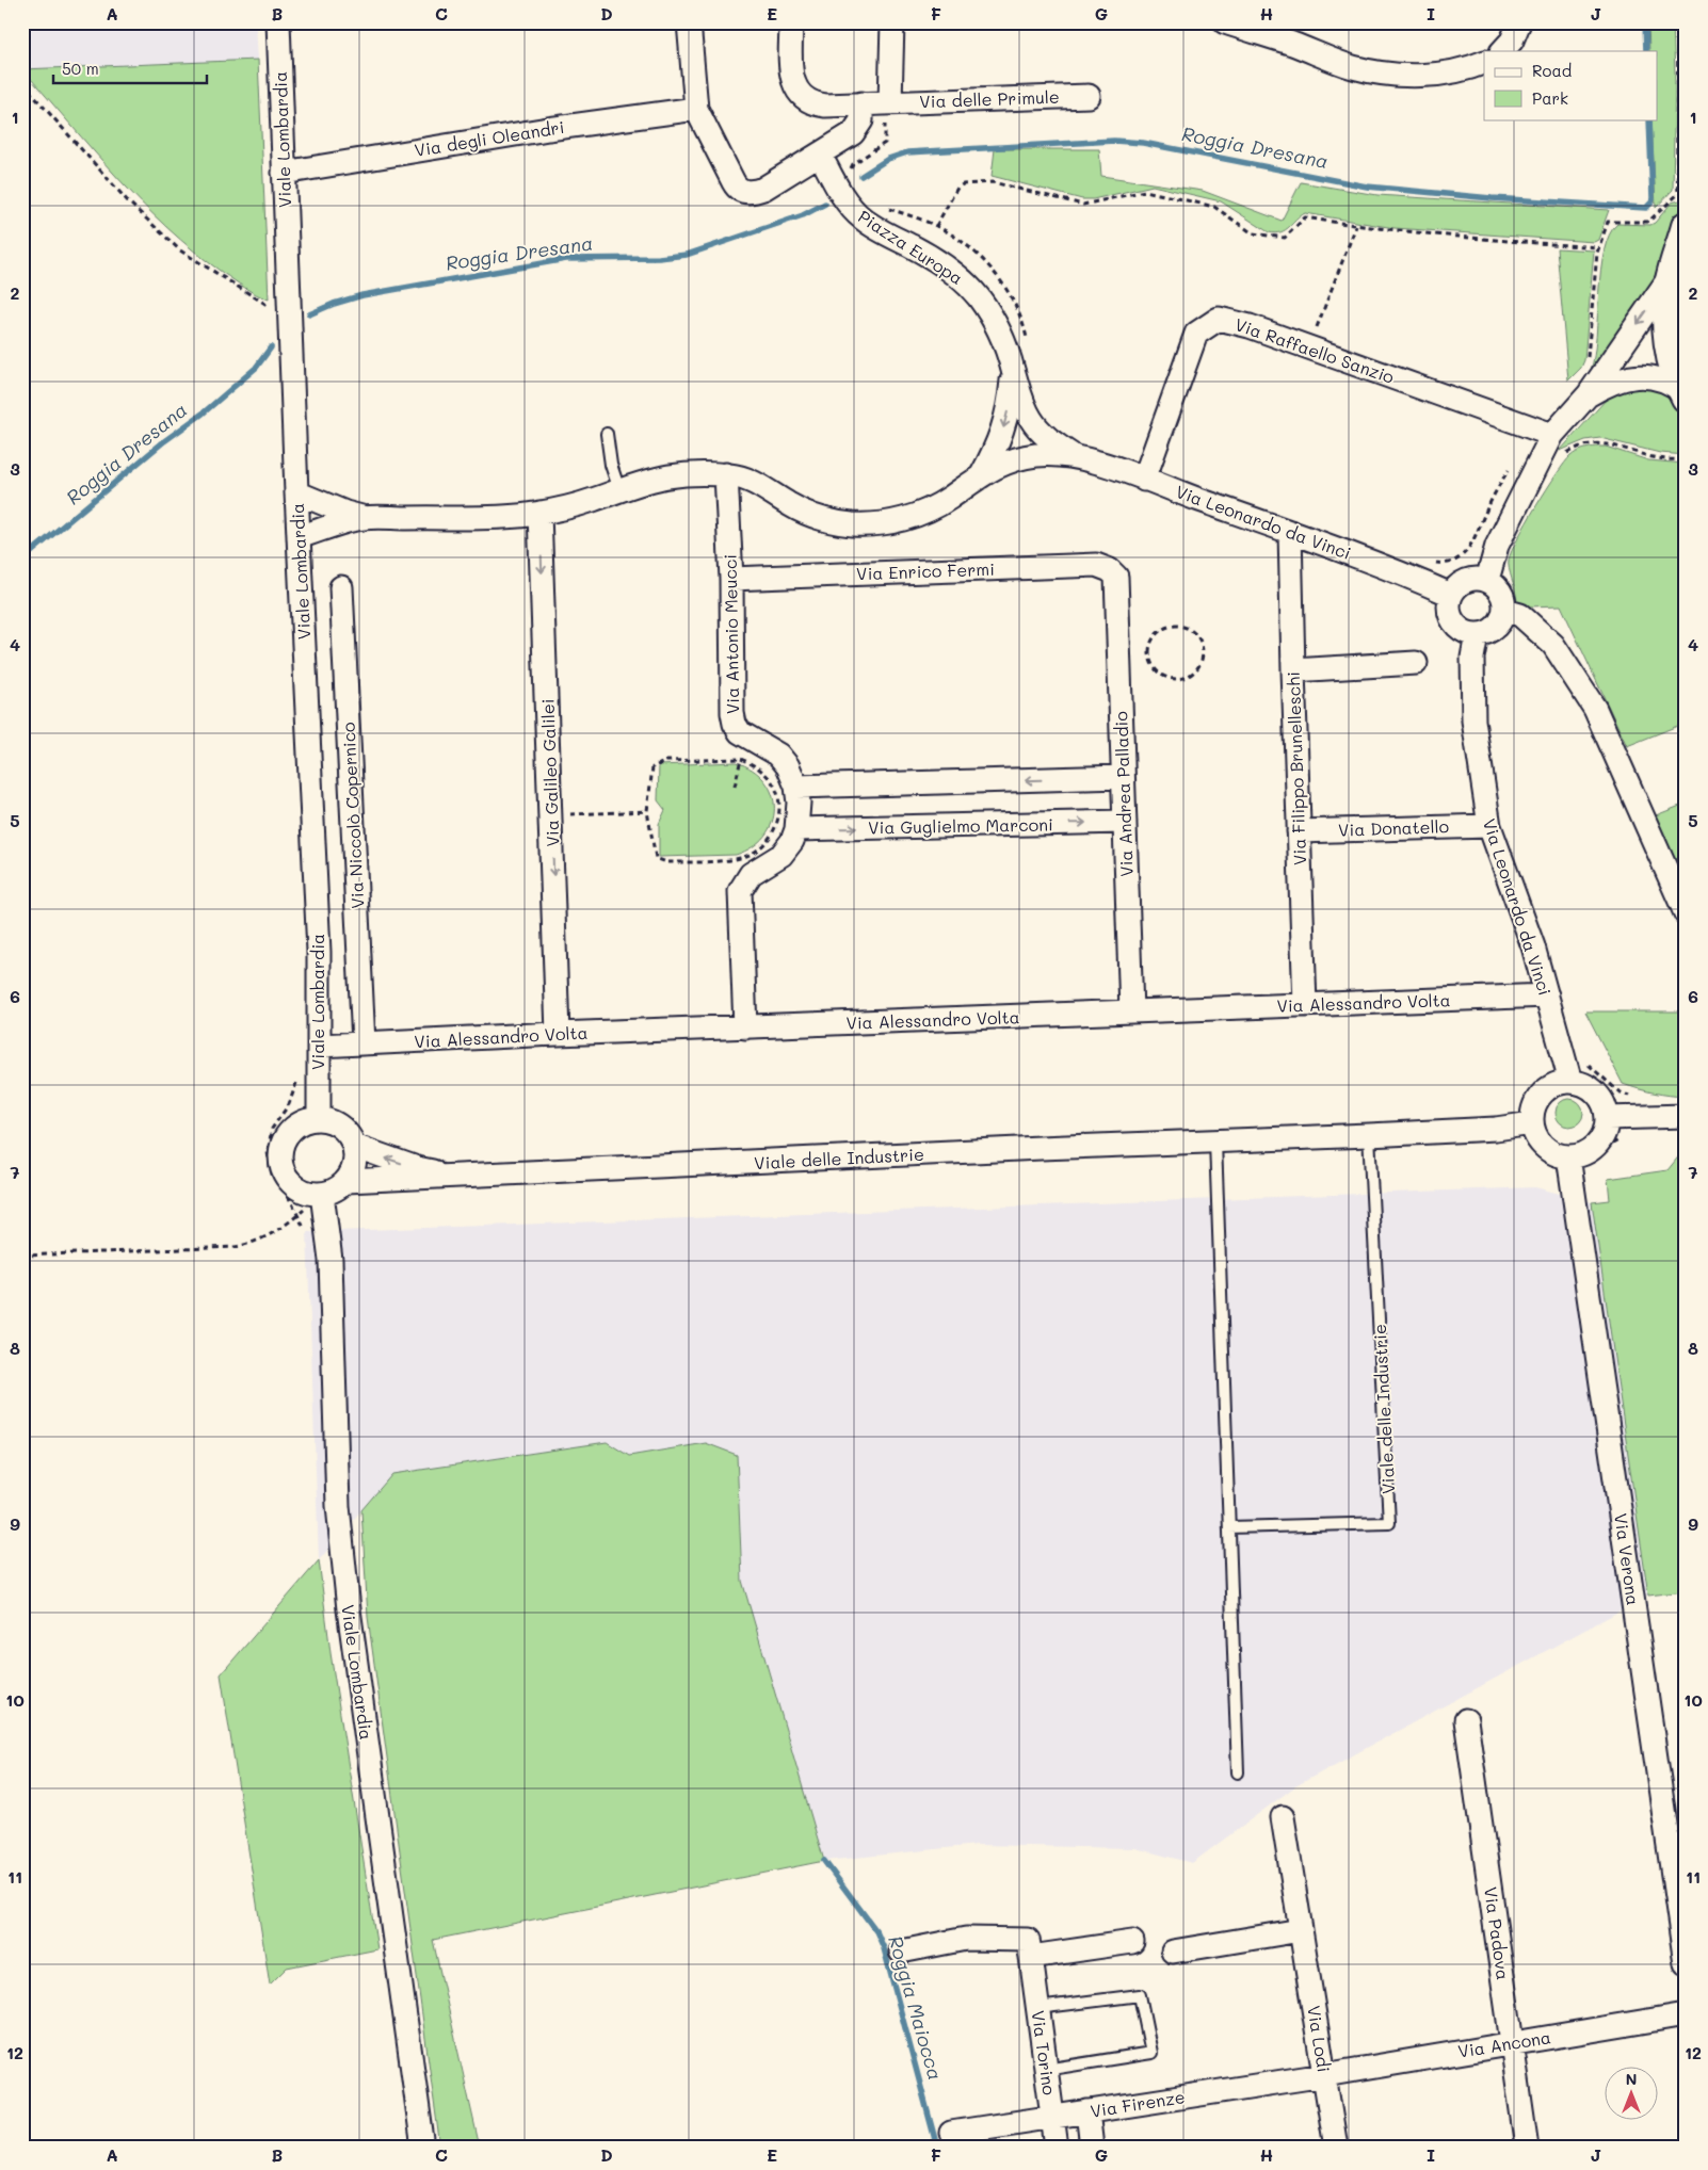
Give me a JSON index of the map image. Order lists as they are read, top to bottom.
{
  "streets": {
    "street": [
      "Via delle Primule",
      "Via degli Oleandri",
      "Viale Lombardia",
      "Piazza Europa",
      "Via Raffaello Sanzio",
      "Via Leonardo da Vinci",
      "Via Enrico Fermi",
      "Via Antonio Meucci",
      "Via Filippo Brunelleschi",
      "Via Galileo Galilei",
      "Via Andrea Palladio",
      "Via Niccolò Copernico",
      "Via Guglielmo Marconi",
      "Via Donatello",
      "Via Alessandro Volta",
      "Viale delle Industrie",
      "Via Verona",
      "Via Padova",
      "Via Lodi",
      "Via Ancona",
      "Via Torino",
      "Via Firenze"
    ]
  },
  "crossings": [
    ["Via degli Oleandri", "Viale Lombardia"],
    ["Viale Lombardia", "Via Leonardo da Vinci"],
    ["Viale Lombardia", "Via Alessandro Volta"],
    ["Viale Lombardia", "Viale delle Industrie"],
    ["Piazza Europa", "Via Leonardo da Vinci"],
    ["Via Raffaello Sanzio", "Via Leonardo da Vinci"],
    ["Via Leonardo da Vinci", "Via Antonio Meucci"],
    ["Via Leonardo da Vinci", "Via Filippo Brunelleschi"],
    ["Via Leonardo da Vinci", "Via Galileo Galilei"],
    ["Via Leonardo da Vinci", "Via Donatello"],
    ["Via Leonardo da Vinci", "Via Alessandro Volta"],
    ["Via Leonardo da Vinci", "Viale delle Industrie"],
    ["Via Leonardo da Vinci", "Via Verona"],
    ["Via Enrico Fermi", "Via Antonio Meucci"],
    ["Via Enrico Fermi", "Via Andrea Palladio"],
    ["Via Antonio Meucci", "Via Guglielmo Marconi"],
    ["Via Antonio Meucci", "Via Alessandro Volta"],
    ["Via Filippo Brunelleschi", "Via Donatello"],
    ["Via Filippo Brunelleschi", "Via Alessandro Volta"],
    ["Via Galileo Galilei", "Via Alessandro Volta"],
    ["Via Andrea Palladio", "Via Guglielmo Marconi"],
    ["Via Andrea Palladio", "Via Alessandro Volta"],
    ["Via Niccolò Copernico", "Via Alessandro Volta"],
    ["Viale delle Industrie", "Via Verona"],
    ["Via Padova", "Via Ancona"],
    ["Via Lodi", "Via Ancona"],
    ["Via Lodi", "Via Firenze"],
    ["Via Ancona", "Via Firenze"],
    ["Via Torino", "Via Firenze"]
  ],
  "one_way": ["Via Galileo Galilei"],
  "water": ["Roggia Dresana", "Roggia Maiocca"],
  "legend": ["Road", "Park"],
  "scale_bar": "50 m",
  "north": "top",
  "grid": {
    "columns": [
      "A",
      "B",
      "C",
      "D",
      "E",
      "F",
      "G",
      "H",
      "I",
      "J"
    ],
    "rows": [
      "1",
      "2",
      "3",
      "4",
      "5",
      "6",
      "7",
      "8",
      "9",
      "10",
      "11",
      "12"
    ]
  }
}
